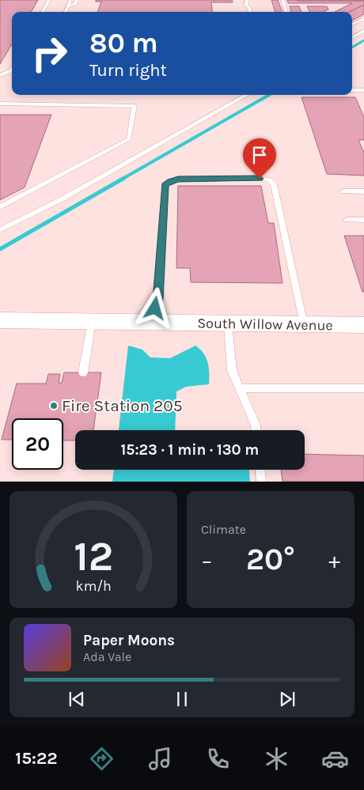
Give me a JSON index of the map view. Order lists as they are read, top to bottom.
{
  "streets": {
    "street": ["South Willow Avenue"]
  },
  "places": ["Fire Station 205"],
  "page": {
    "turn": ["80 m", "Turn right"],
    "limit": "20",
    "trip": "15:23 · 1 min · 130 m",
    "tile": "Climate",
    "heat": ["−", "20°", "+"],
    "song": ["Paper Moons", "Ada Vale"],
    "tabs": "15:22",
    "gauge": ["12", "km/h"]
  }
}
